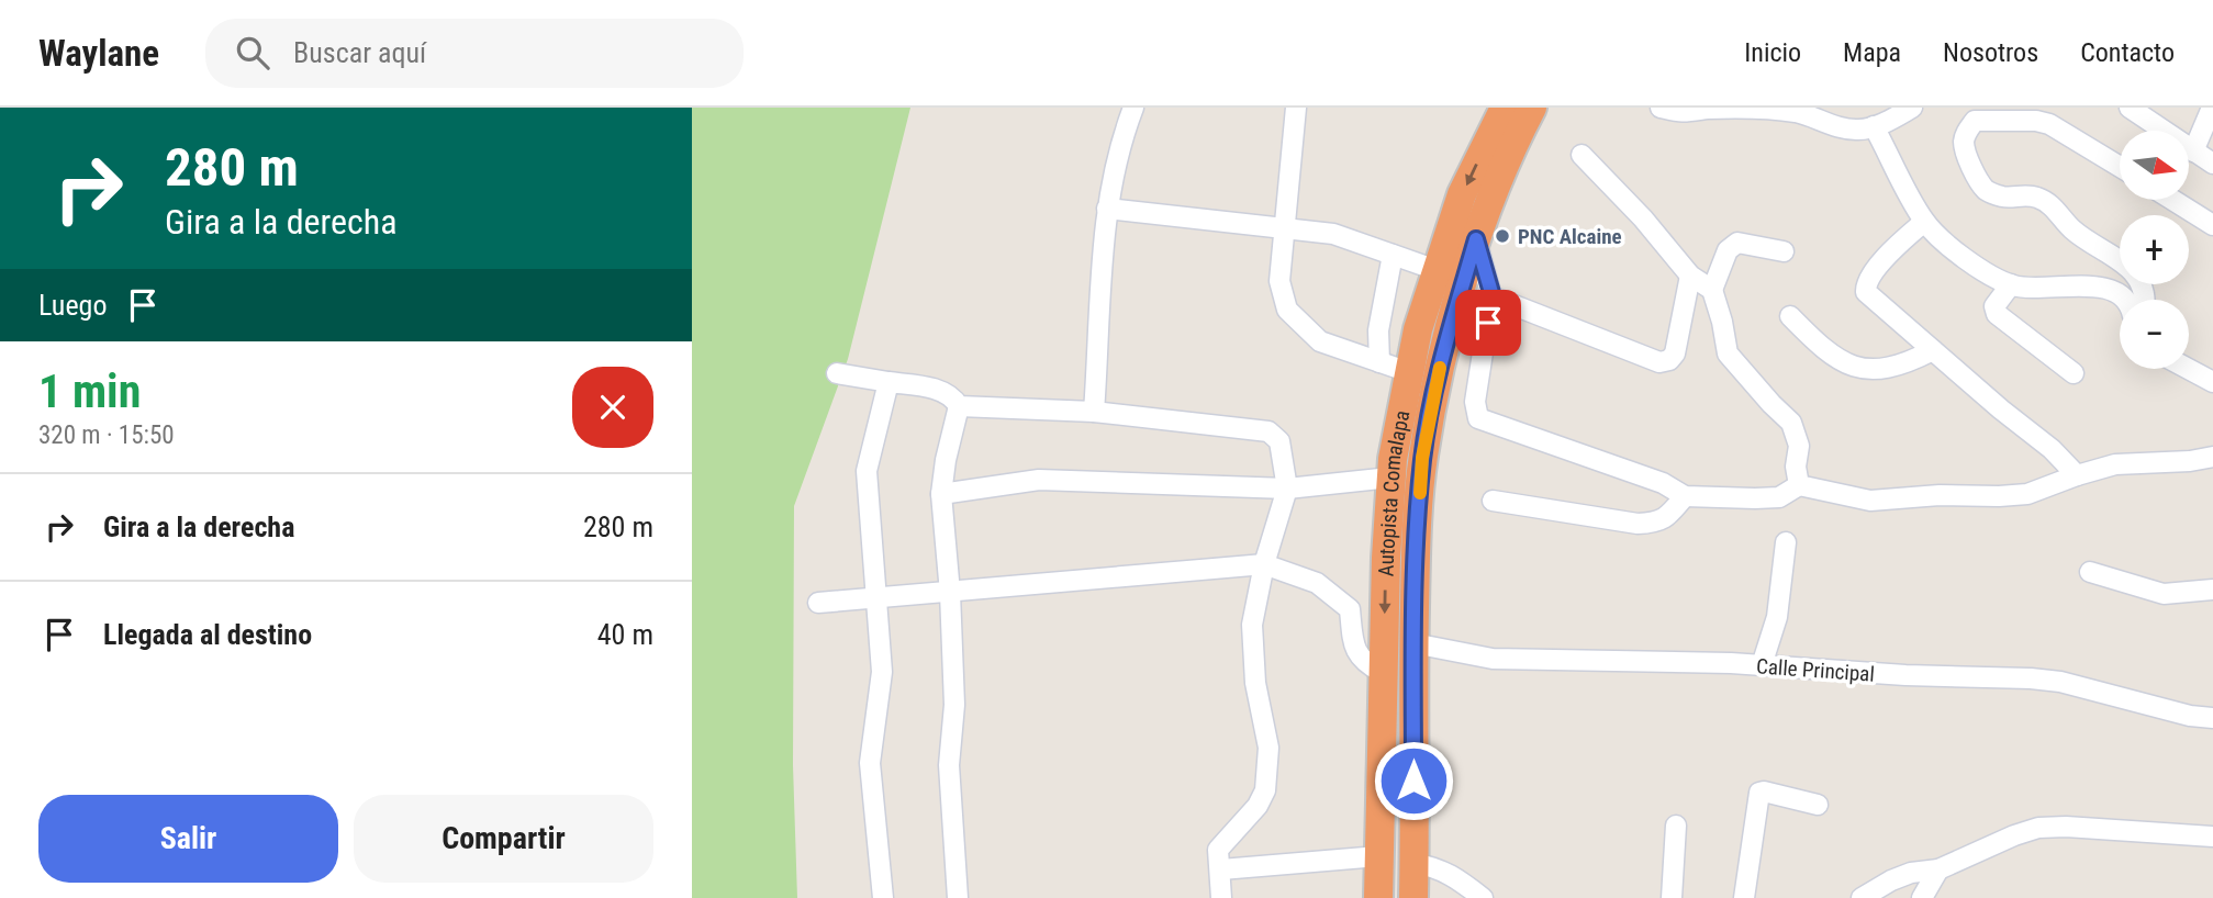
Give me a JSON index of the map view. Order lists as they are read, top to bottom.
{
  "streets": {
    "highway": ["Autopista Comalapa"],
    "street": ["Calle Principal"]
  },
  "crossings": [
    ["Autopista Comalapa", "Calle Principal"]
  ],
  "places": ["PNC Alcaine"],
  "north": "right",
  "page": {
    "header": "Waylane",
    "search": "Buscar aquí",
    "nav": [
      "Inicio",
      "Mapa",
      "Nosotros",
      "Contacto"
    ],
    "turn": ["280 m", "Gira a la derecha"],
    "map_buttons": ["+", "−"],
    "then": "Luego",
    "heading": ["1 min", "320 m · 15:50"],
    "list": [
      {
        "name": "Gira a la derecha",
        "value": "280 m"
      },
      {
        "name": "Llegada al destino",
        "value": "40 m"
      }
    ],
    "buttons": ["Salir", "Compartir"]
  }
}
